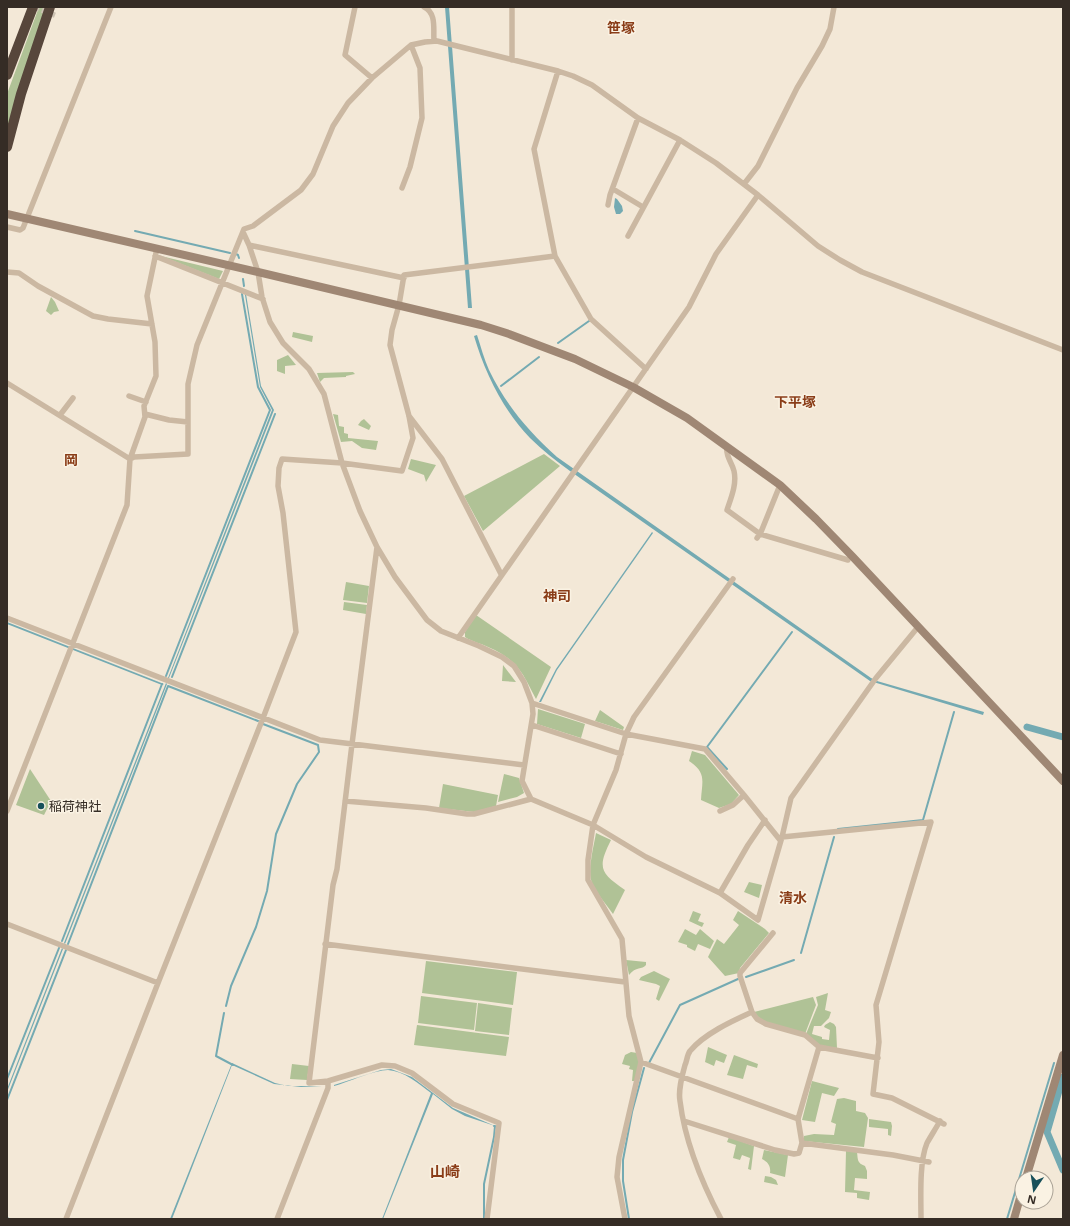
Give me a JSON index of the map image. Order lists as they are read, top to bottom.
{
  "districts": [
    "笹塚",
    "下平塚",
    "岡",
    "神司",
    "清水",
    "山崎"
  ],
  "places": ["稲荷神社"],
  "north": "bottom"
}
